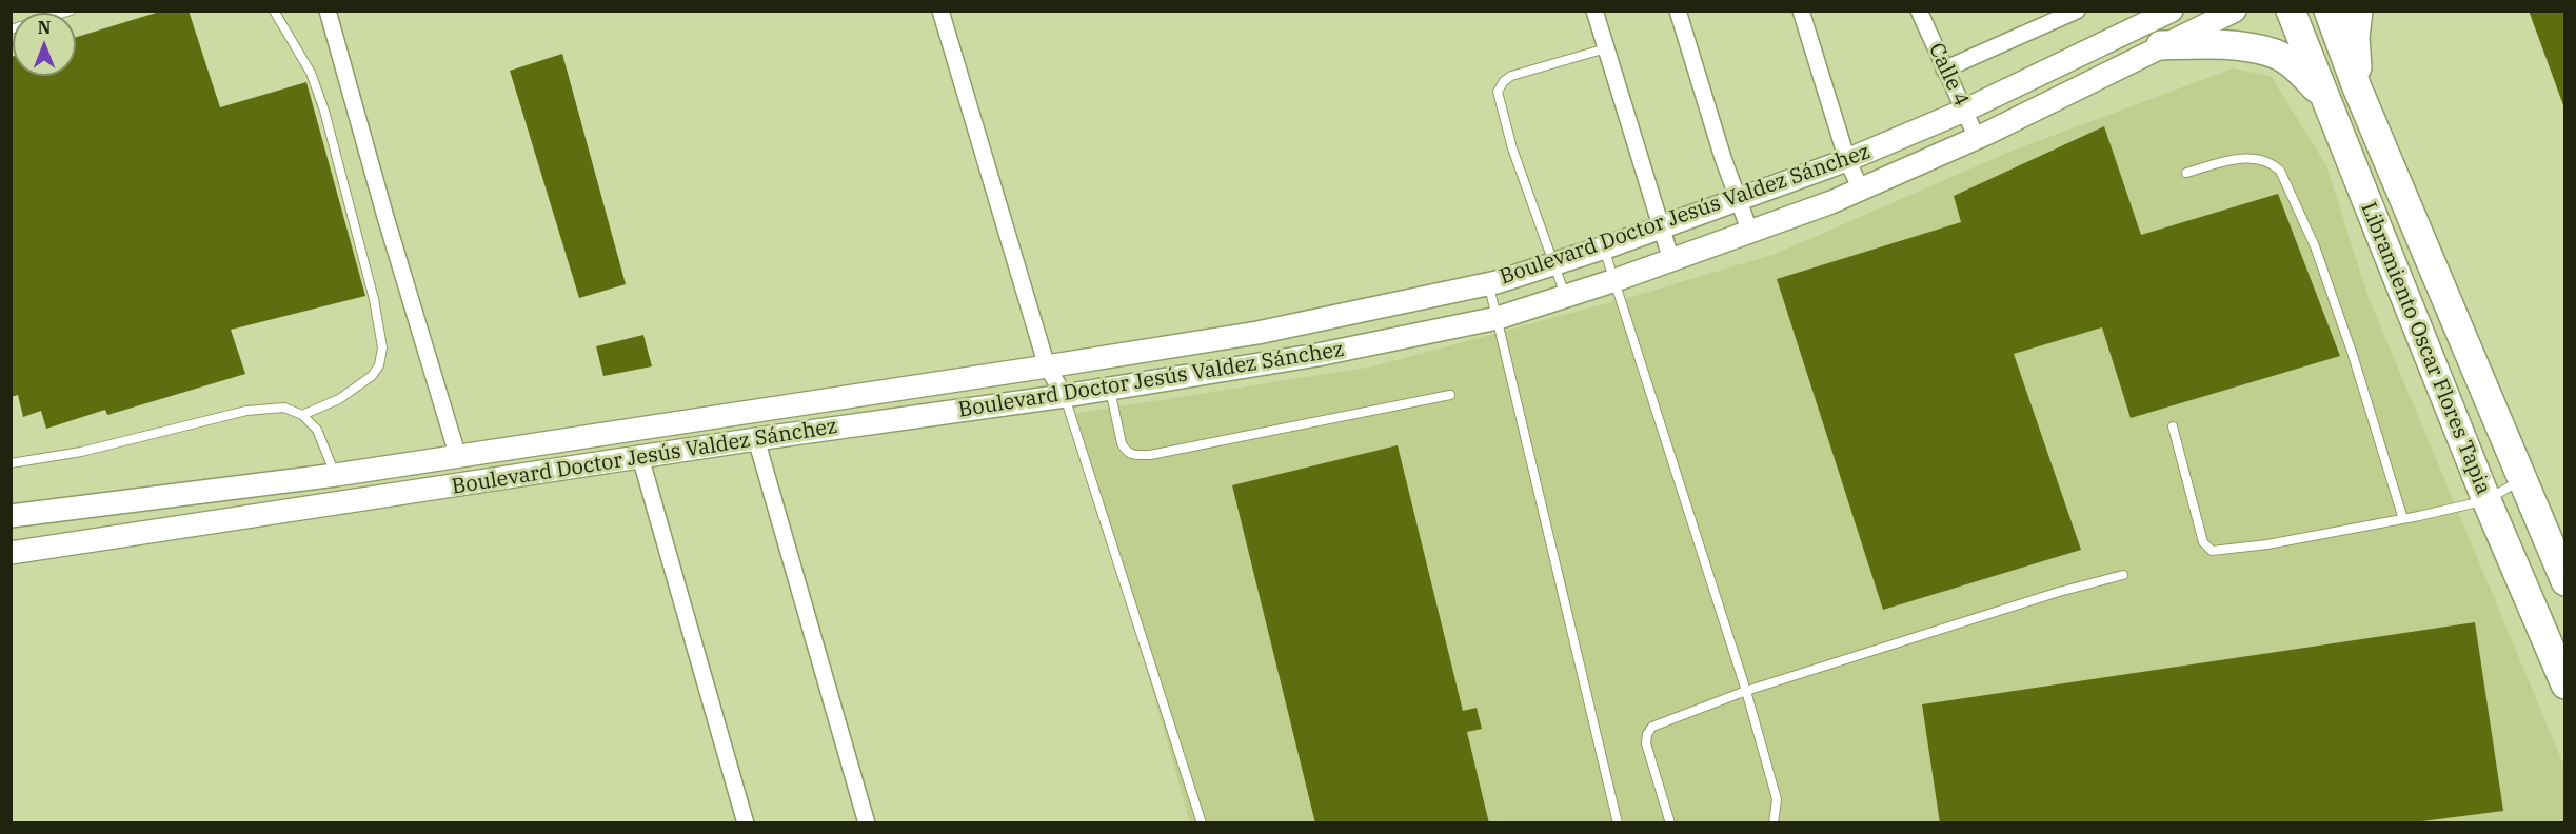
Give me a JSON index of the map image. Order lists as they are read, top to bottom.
{
  "streets": {
    "highway": ["Libramiento Oscar Flores Tapia"],
    "main road": ["Boulevard Doctor Jesús Valdez Sánchez"],
    "street": ["Calle 4"]
  },
  "crossings": [
    ["Calle 4", "Boulevard Doctor Jesús Valdez Sánchez"]
  ],
  "north": "top"
}
